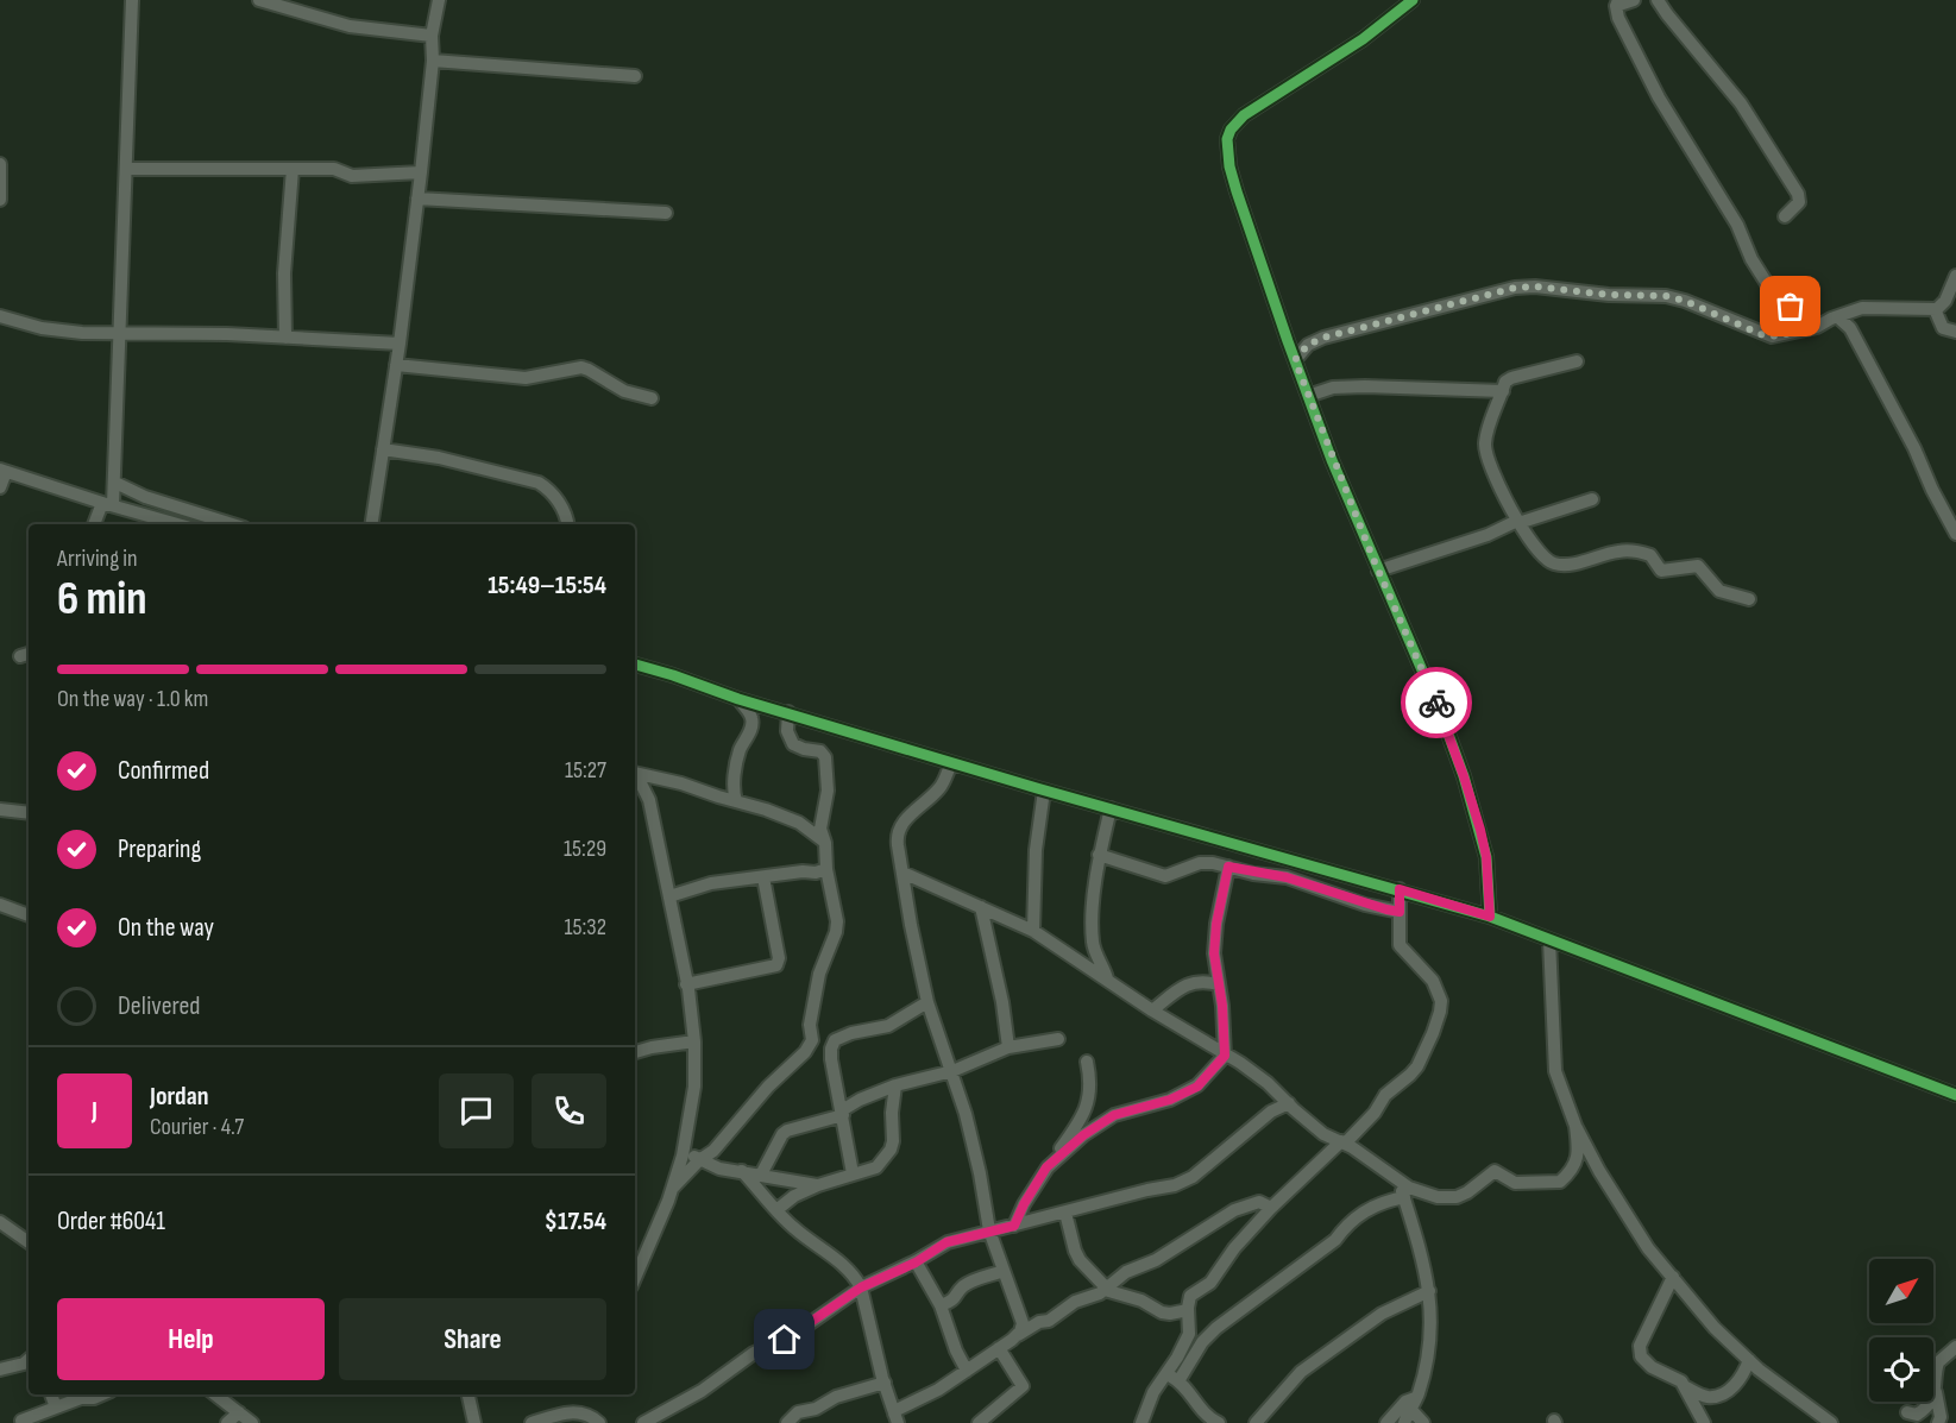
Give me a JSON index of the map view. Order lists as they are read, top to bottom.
{
  "north": "top right",
  "page": {
    "heading": ["6 min", "Arriving in", "15:49–15:54"],
    "panel": [
      "Jordan",
      "Courier · 4.7",
      "Order #6041",
      "$17.54"
    ],
    "bar": "On the way · 1.0 km",
    "list": [
      ["Confirmed", "15:27"],
      ["Preparing", "15:29"],
      ["On the way", "15:32"],
      "Delivered"
    ],
    "round": "J",
    "buttons": ["Help", "Share"]
  }
}
